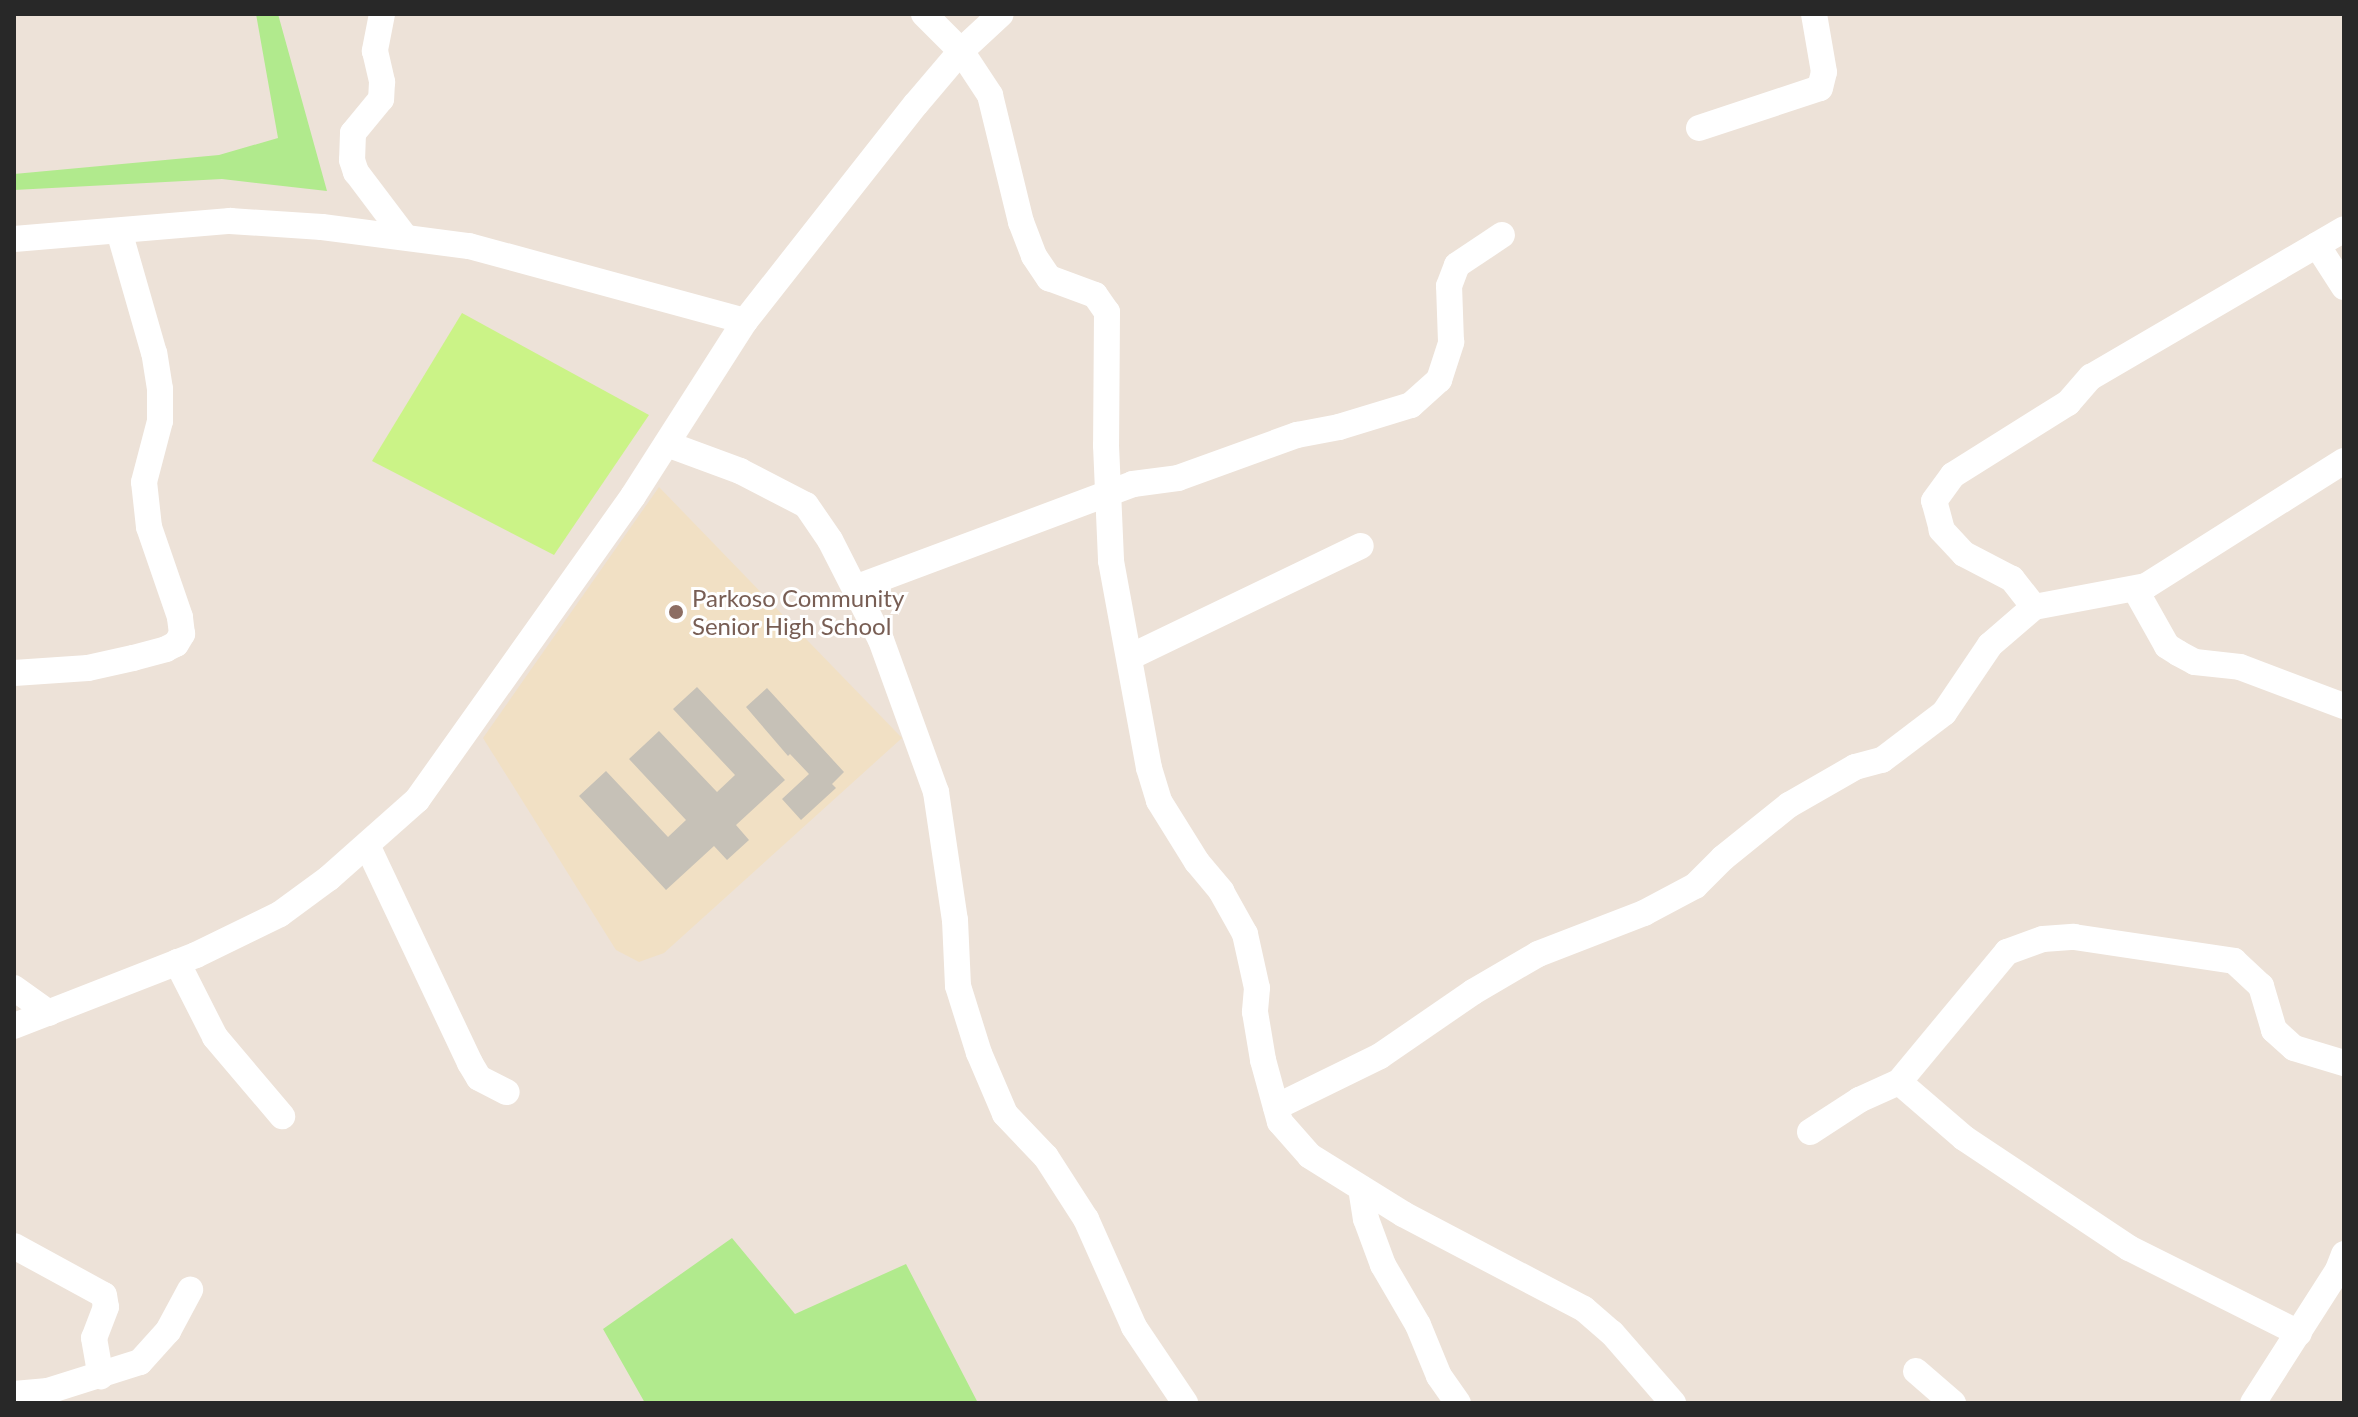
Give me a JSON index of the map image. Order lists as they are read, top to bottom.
{
  "places": ["Parkoso Community Senior High School"]
}
